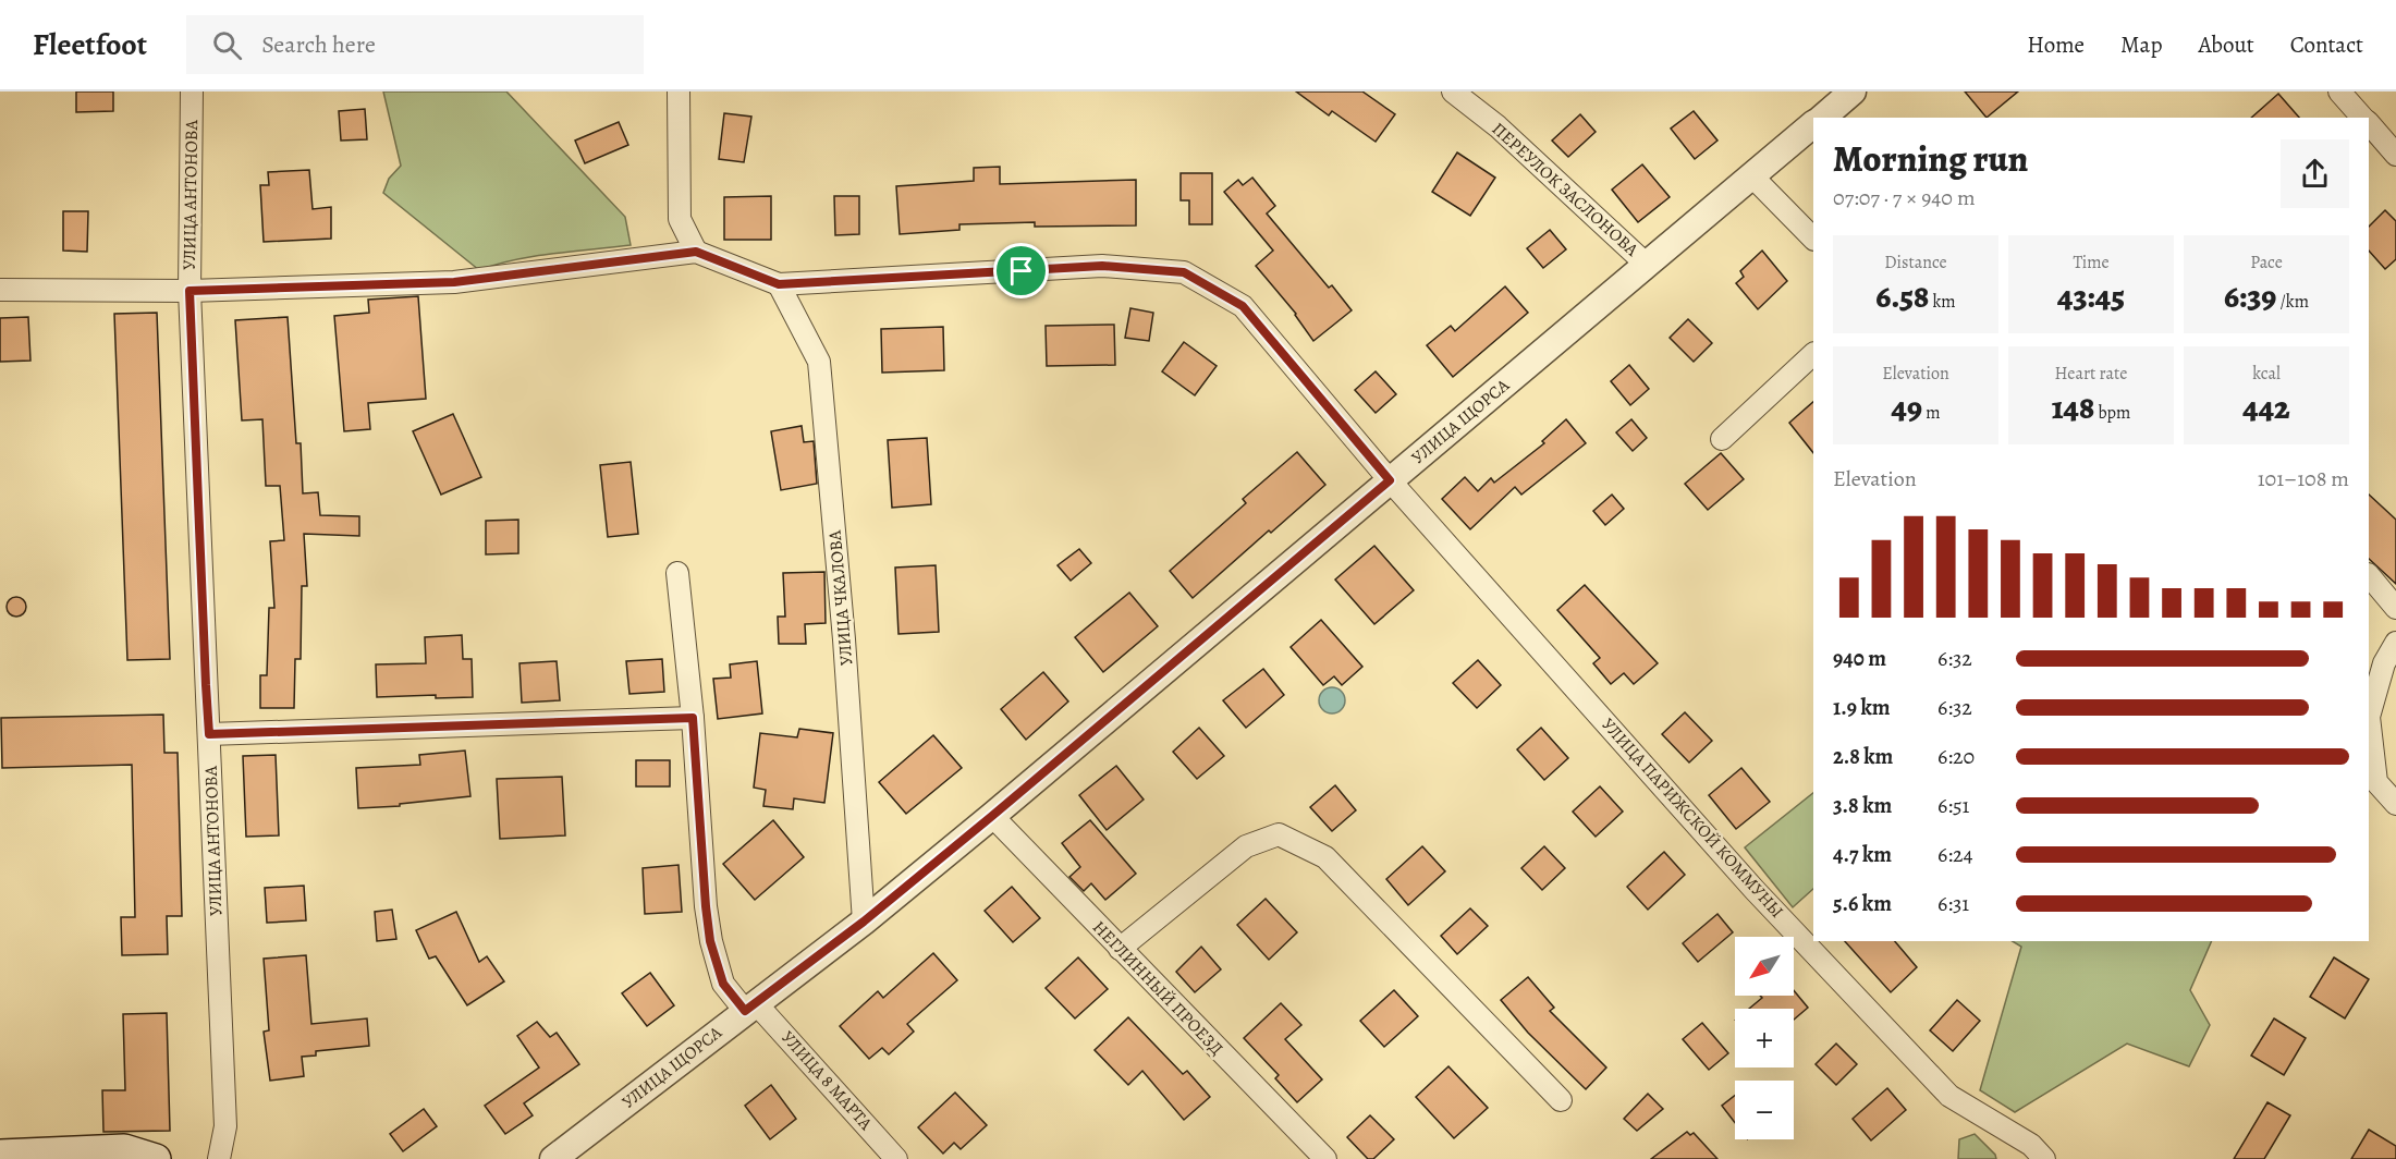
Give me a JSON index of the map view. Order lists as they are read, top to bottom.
{
  "streets": {
    "street": [
      "ПЕРЕУЛОК ЗАСЛОНОВА",
      "УЛИЦА АНТОНОВА",
      "УЛИЦА ЩОРСА",
      "УЛИЦА ЧКАЛОВА",
      "УЛИЦА ПАРИЖСКОЙ КОММУНЫ",
      "НЕГЛИННЫЙ ПРОЕЗД",
      "УЛИЦА 8 МАРТА"
    ]
  },
  "crossings": [
    ["ПЕРЕУЛОК ЗАСЛОНОВА", "УЛИЦА ЩОРСА"],
    ["УЛИЦА ЩОРСА", "УЛИЦА ЧКАЛОВА"],
    ["УЛИЦА ЩОРСА", "УЛИЦА ПАРИЖСКОЙ КОММУНЫ"],
    ["УЛИЦА ЩОРСА", "НЕГЛИННЫЙ ПРОЕЗД"],
    ["УЛИЦА ЩОРСА", "УЛИЦА 8 МАРТА"],
    ["УЛИЦА ЧКАЛОВА", "УЛИЦА ПАРИЖСКОЙ КОММУНЫ"]
  ],
  "north": "bottom left",
  "page": {
    "header": "Fleetfoot",
    "search": "Search here",
    "nav": [
      "Home",
      "Map",
      "About",
      "Contact"
    ],
    "heading": ["Morning run", "07:07 · 7 × 940 m"],
    "stats": [
      ["Distance", "6.58 km"],
      ["Time", "43:45"],
      ["Pace", "6:39 /km"],
      ["Elevation", "49 m"],
      ["Heart rate", "148 bpm"],
      ["kcal", "442"]
    ],
    "chart": ["Elevation", "101–108 m"],
    "list": [
      {
        "name": "940 m",
        "note": "6:32"
      },
      {
        "name": "1.9 km",
        "note": "6:32"
      },
      {
        "name": "2.8 km",
        "note": "6:20"
      },
      {
        "name": "3.8 km",
        "note": "6:51"
      },
      {
        "name": "4.7 km",
        "note": "6:24"
      },
      {
        "name": "5.6 km",
        "note": "6:31"
      }
    ],
    "map_buttons": ["+", "−"]
  }
}
